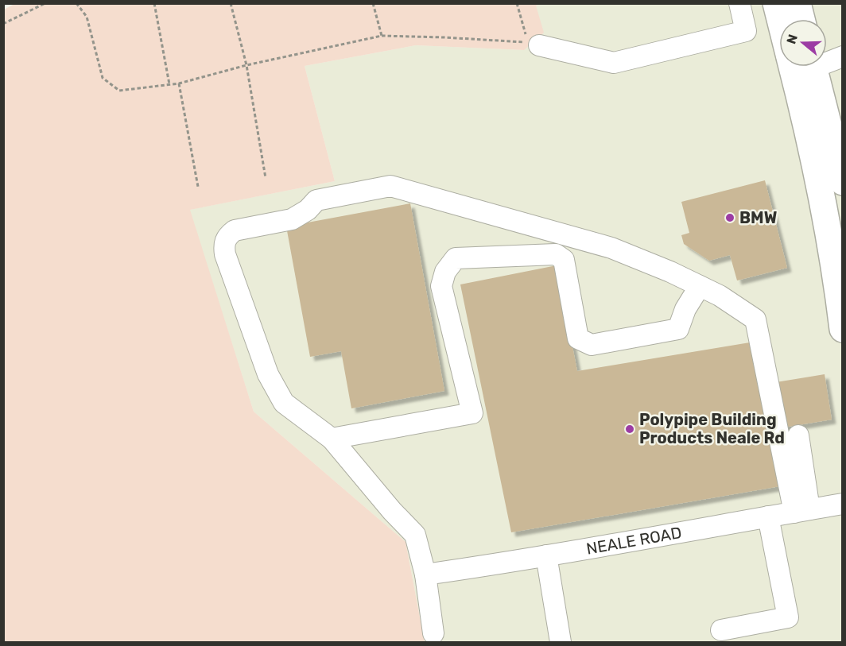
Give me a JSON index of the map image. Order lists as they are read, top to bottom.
{
  "streets": {
    "street": ["NEALE ROAD"]
  },
  "places": ["BMW", "Polypipe Building Products Neale Rd"],
  "north": "left"
}
